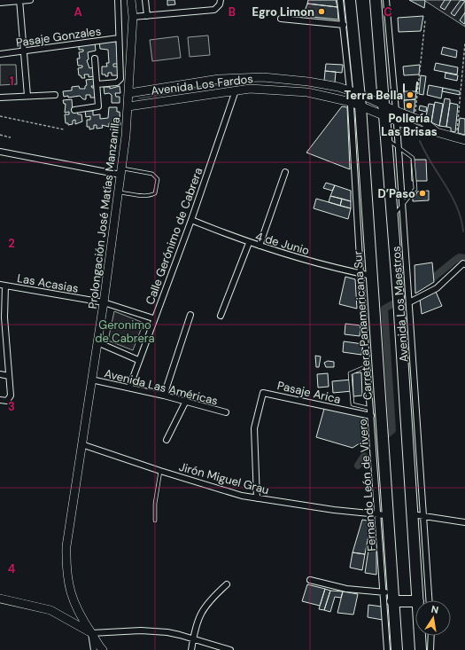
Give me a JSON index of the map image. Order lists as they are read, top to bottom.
{
  "streets": {
    "highway": ["Carretera Panamericana Sur"],
    "street": [
      "Pasaje Gonzales",
      "Avenida Los Fardos",
      "Prolongación José Matías Manzanilla",
      "Calle Gerónimo de Cabrera",
      "4 de Junio",
      "Las Acasias",
      "Avenida Los Maestros",
      "Avenida Las Américas",
      "Pasaje Arica",
      "Jirón Miguel Grau",
      "Fernando León de Vivero"
    ]
  },
  "crossings": [
    ["Avenida Los Fardos", "Prolongación José Matías Manzanilla"],
    ["Avenida Los Fardos", "Calle Gerónimo de Cabrera"],
    ["Avenida Los Fardos", "Carretera Panamericana Sur"],
    ["Avenida Los Fardos", "Fernando León de Vivero"],
    ["Prolongación José Matías Manzanilla", "Las Acasias"],
    ["Prolongación José Matías Manzanilla", "Avenida Las Américas"],
    ["Prolongación José Matías Manzanilla", "Jirón Miguel Grau"],
    ["Calle Gerónimo de Cabrera", "4 de Junio"],
    ["Calle Gerónimo de Cabrera", "Las Acasias"],
    ["Calle Gerónimo de Cabrera", "Avenida Las Américas"],
    ["4 de Junio", "Carretera Panamericana Sur"],
    ["4 de Junio", "Fernando León de Vivero"],
    ["Carretera Panamericana Sur", "Jirón Miguel Grau"],
    ["Carretera Panamericana Sur", "Fernando León de Vivero"],
    ["Pasaje Arica", "Jirón Miguel Grau"],
    ["Pasaje Arica", "Fernando León de Vivero"],
    ["Jirón Miguel Grau", "Fernando León de Vivero"]
  ],
  "parks": ["Geronimo de Cabrera"],
  "places": [
    "Egro Limon",
    "Terra Bella",
    "Pollería Las Brisas",
    "D’Paso"
  ],
  "north": "top",
  "grid": {
    "columns": ["A", "B", "C"],
    "rows": [
      "1",
      "2",
      "3",
      "4"
    ]
  }
}
